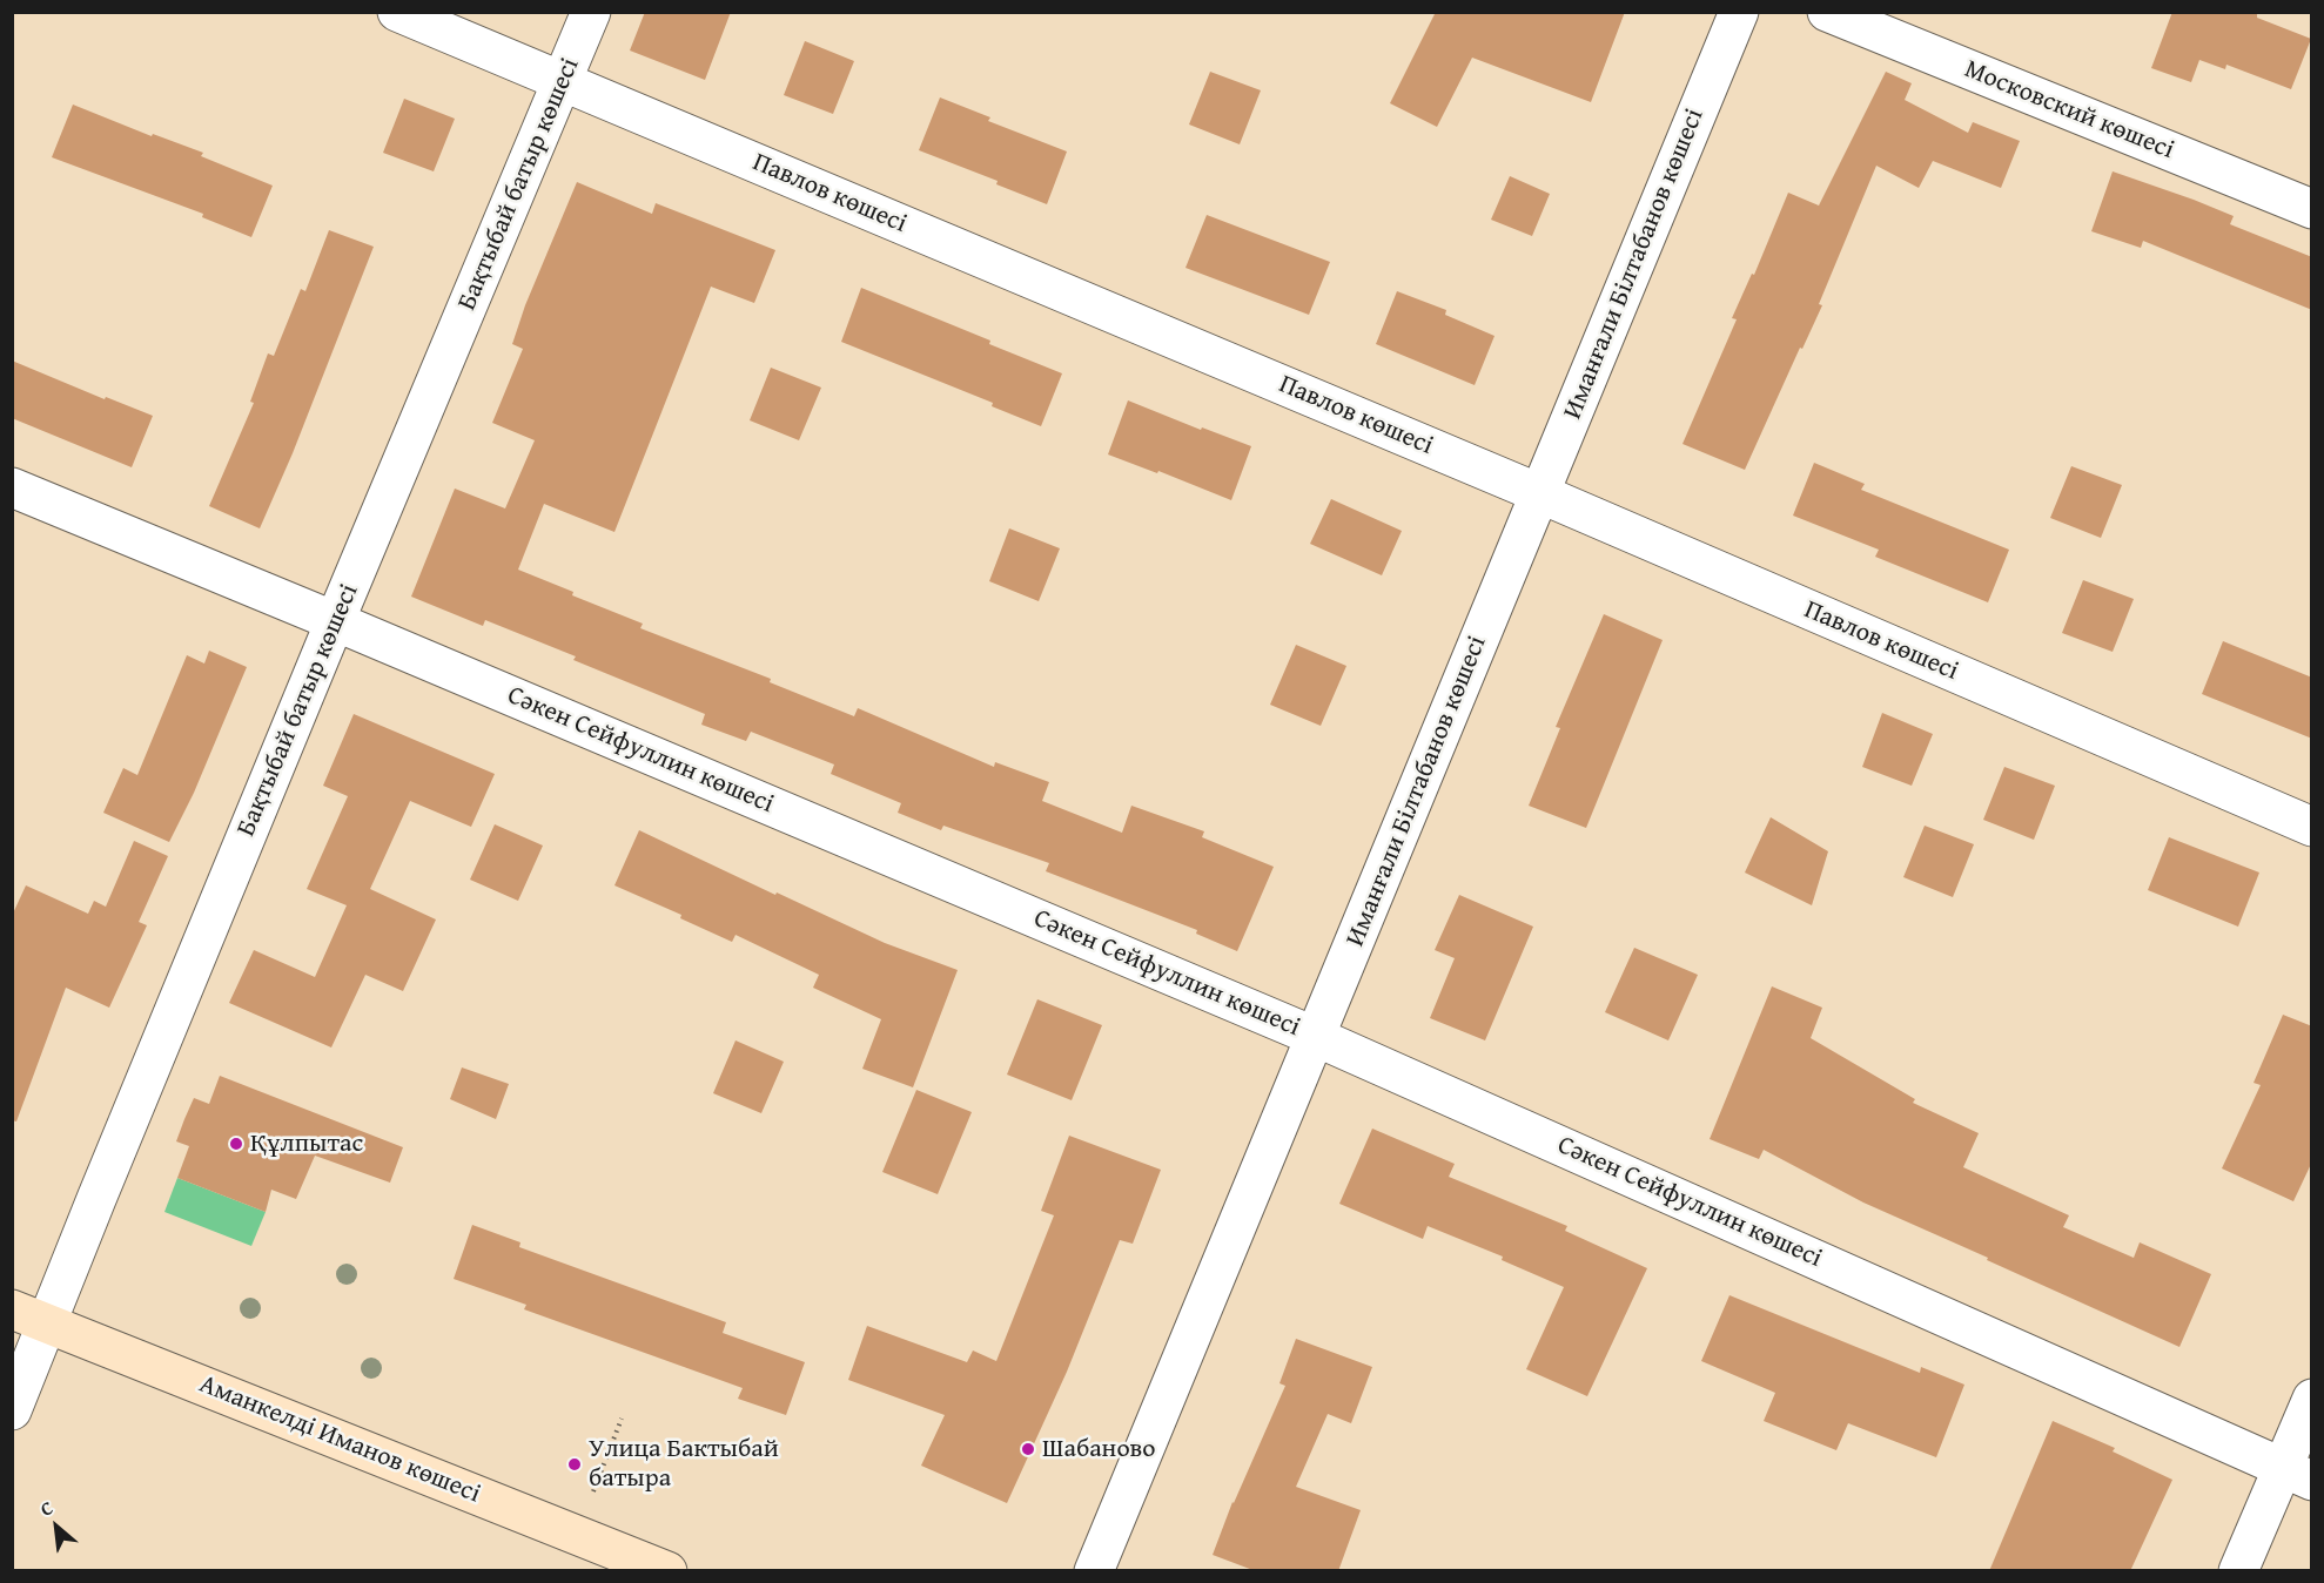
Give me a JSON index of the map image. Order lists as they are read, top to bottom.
{
  "streets": {
    "main road": ["Аманкелді Иманов көшесі"],
    "street": [
      "Московский көшесі",
      "Бақтыбай батыр көшесі",
      "Павлов көшесі",
      "Иманғали Білтабанов көшесі",
      "Сәкен Сейфуллин көшесі"
    ]
  },
  "crossings": [
    ["Бақтыбай батыр көшесі", "Павлов көшесі"],
    ["Бақтыбай батыр көшесі", "Сәкен Сейфуллин көшесі"],
    ["Бақтыбай батыр көшесі", "Аманкелді Иманов көшесі"],
    ["Павлов көшесі", "Иманғали Білтабанов көшесі"],
    ["Иманғали Білтабанов көшесі", "Сәкен Сейфуллин көшесі"]
  ],
  "places": ["Құлпытас", "Шабаново", "Улица Бактыбай батыра"],
  "north": "top left"
}
